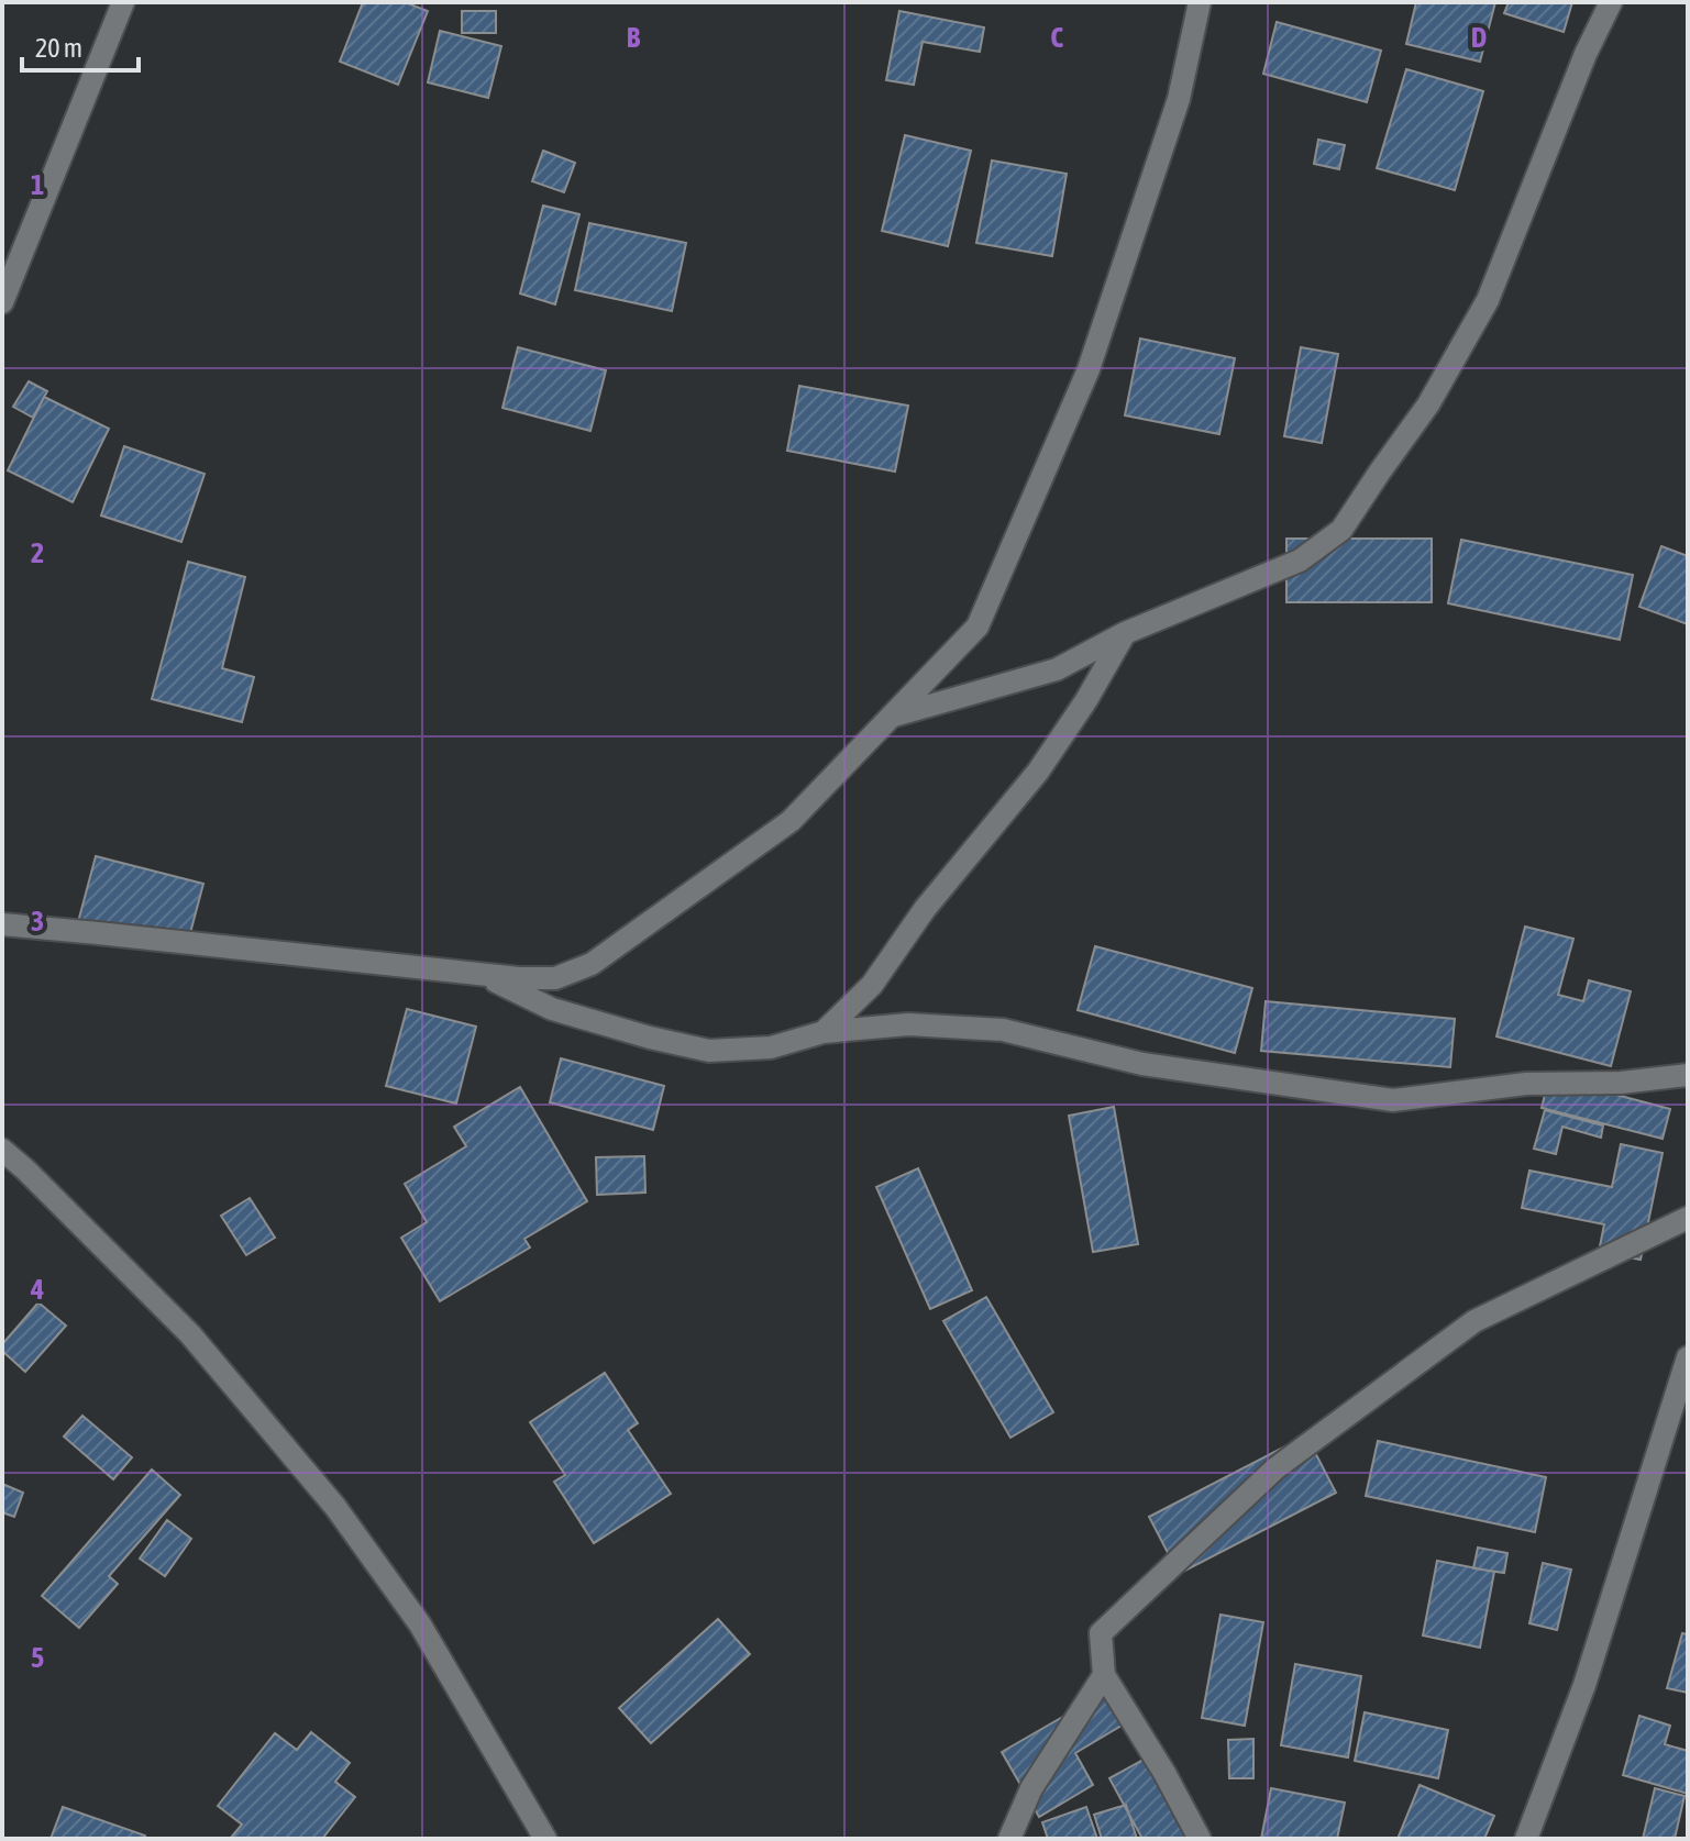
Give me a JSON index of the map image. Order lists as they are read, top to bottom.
{
  "scale_bar": "20 m",
  "grid": {
    "columns": ["B", "C", "D"],
    "rows": [
      "1",
      "2",
      "3",
      "4",
      "5"
    ]
  }
}
